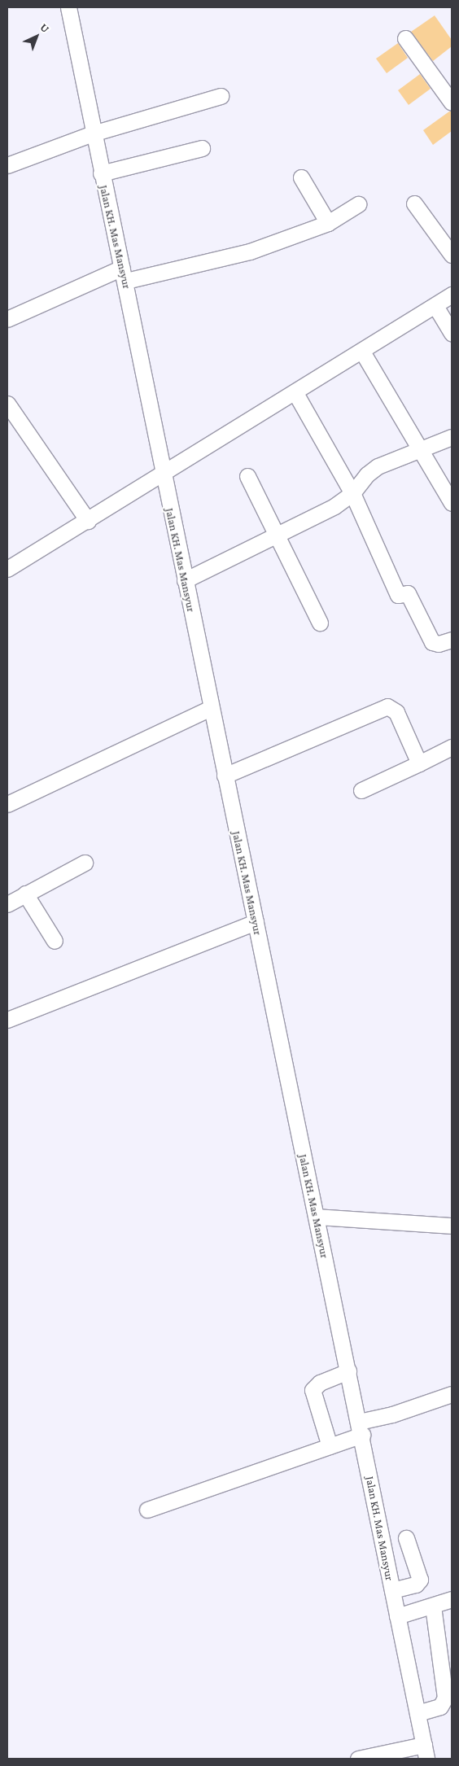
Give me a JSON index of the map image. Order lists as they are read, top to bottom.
{
  "streets": {
    "street": ["Jalan KH. Mas Mansyur"]
  },
  "north": "top right"
}
